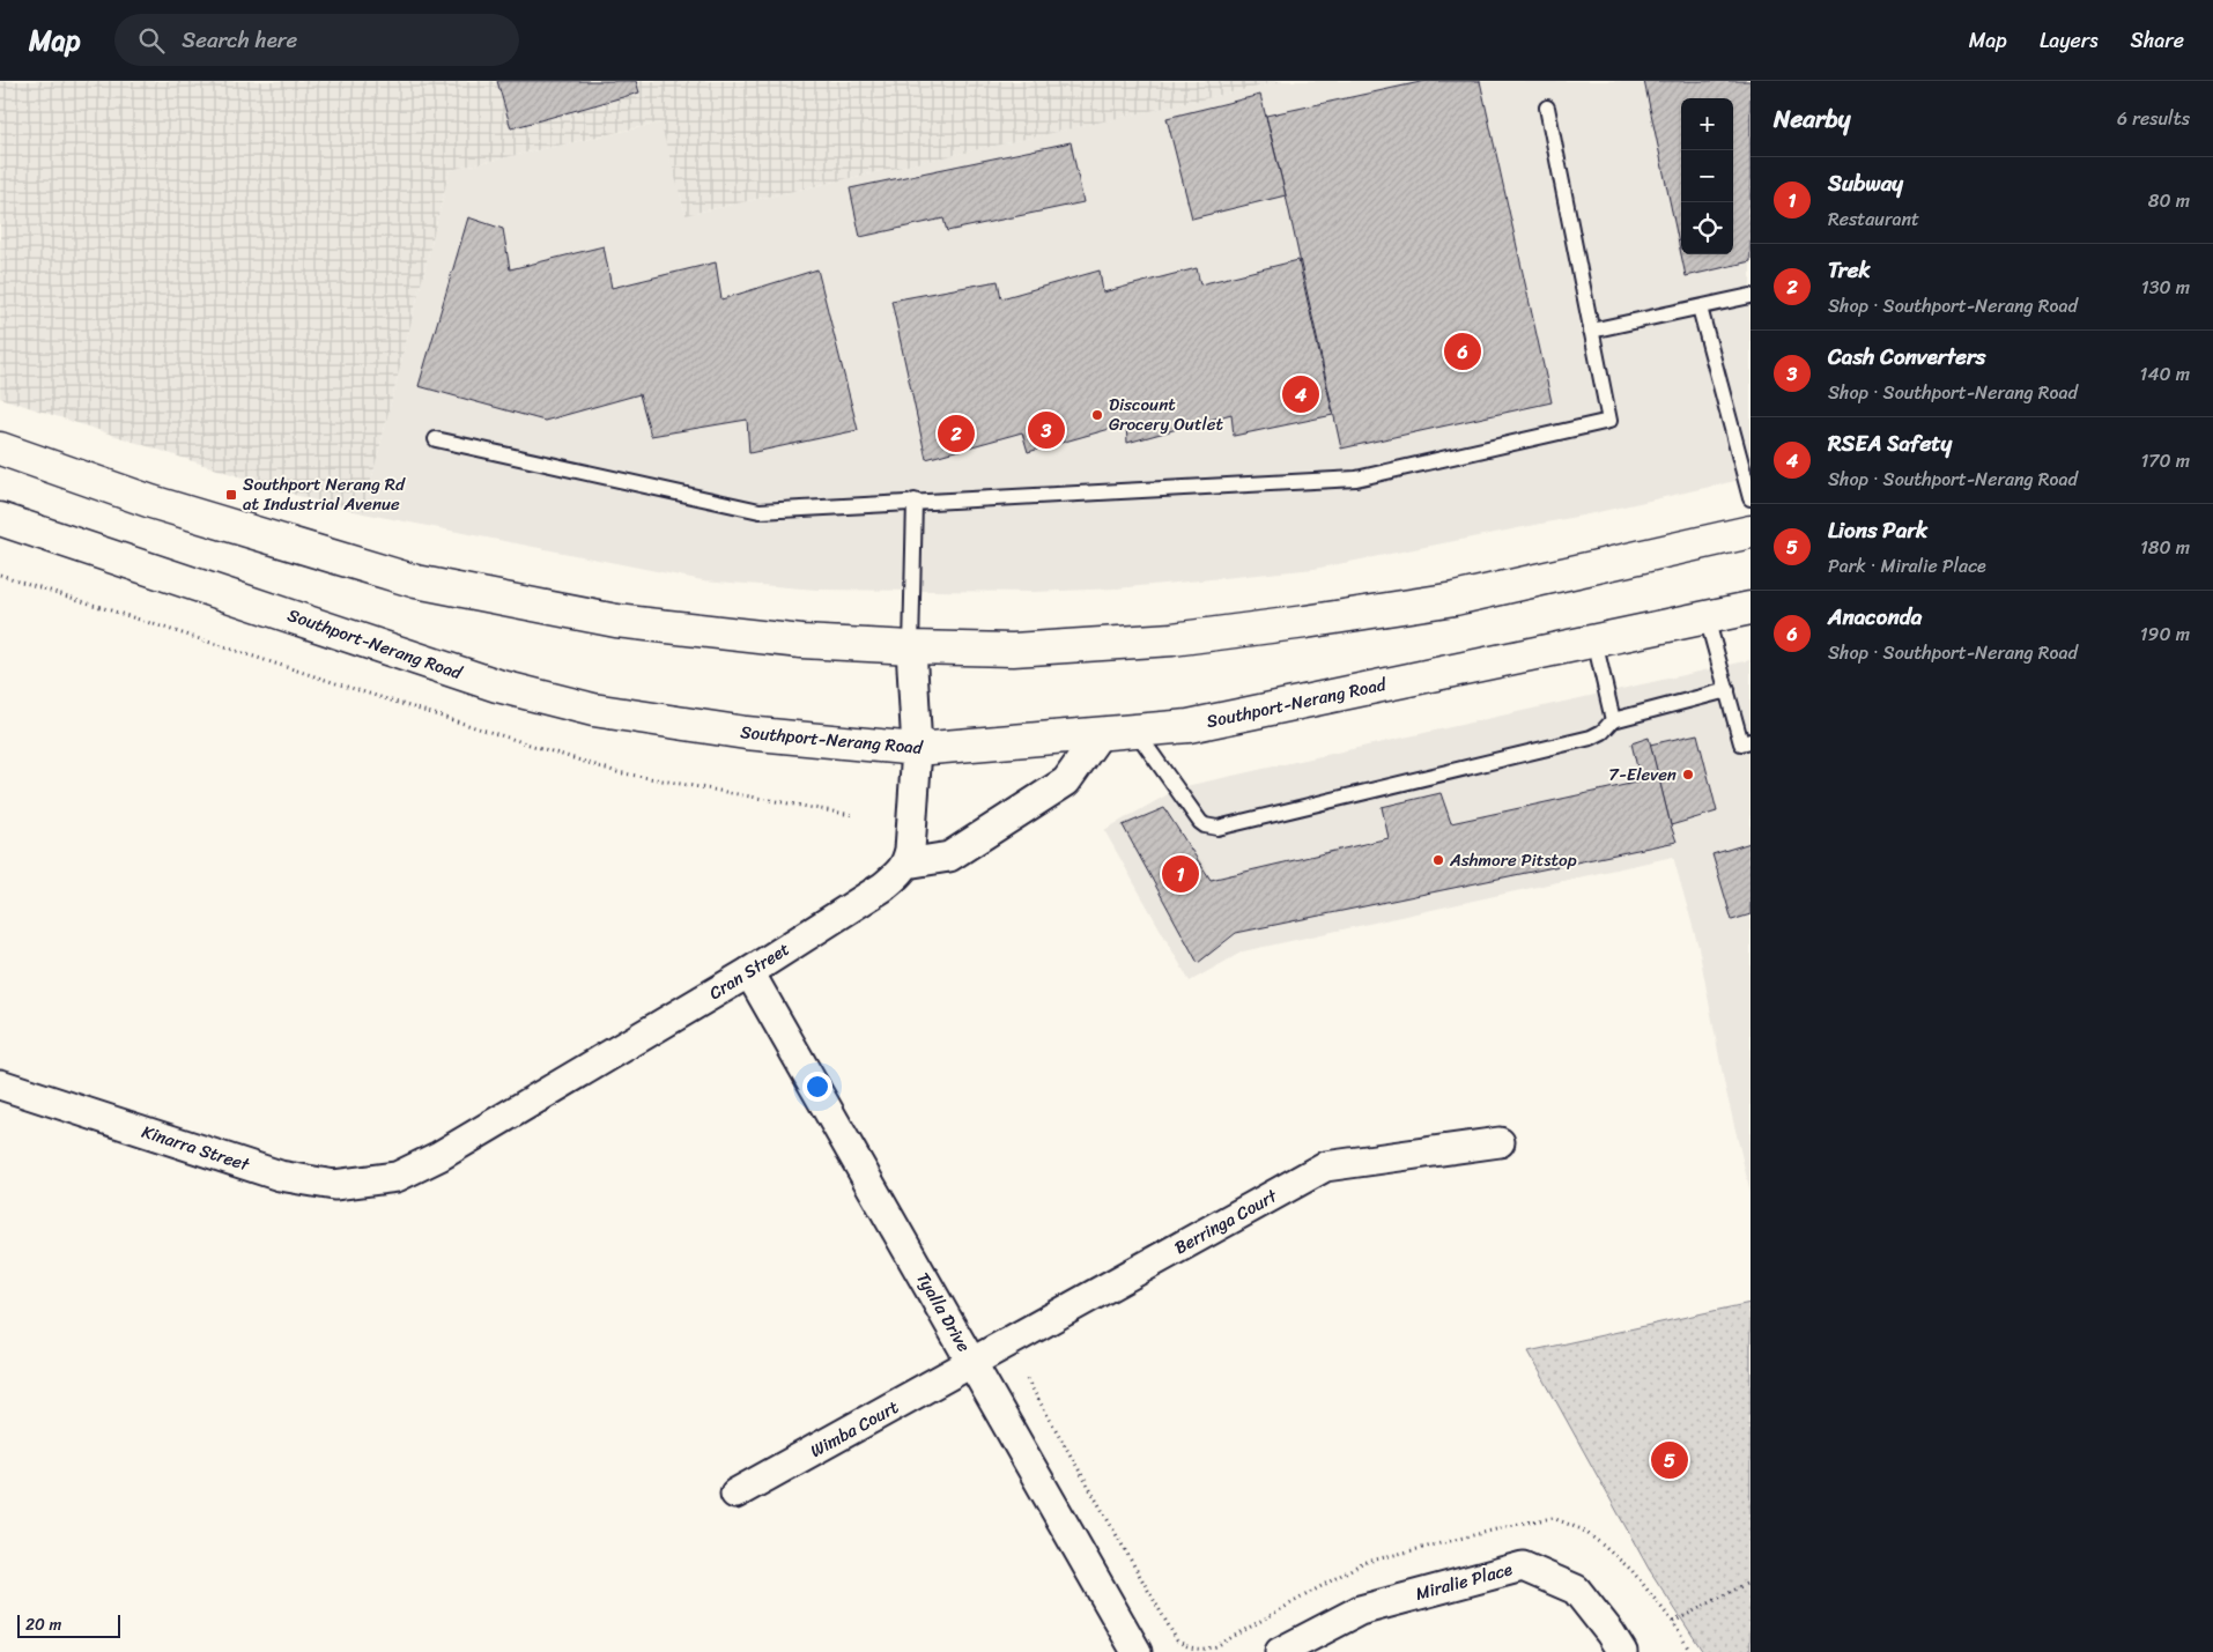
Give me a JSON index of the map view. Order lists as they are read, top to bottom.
{
  "streets": {
    "main road": ["Southport-Nerang Road"],
    "street": [
      "Cran Street",
      "Kinarra Street",
      "Berringa Court",
      "Tyalla Drive",
      "Wimba Court",
      "Miralie Place"
    ]
  },
  "crossings": [
    ["Cran Street", "Kinarra Street"],
    ["Cran Street", "Tyalla Drive"],
    ["Berringa Court", "Tyalla Drive"],
    ["Berringa Court", "Wimba Court"],
    ["Tyalla Drive", "Wimba Court"]
  ],
  "places": {
    "other": ["Discount Grocery Outlet", "7-Eleven", "Ashmore Pitstop"],
    "transit": ["Southport Nerang Rd at Industrial Avenue"]
  },
  "scale_bar": "20 m",
  "page": {
    "header": "Map",
    "search": "Search here",
    "nav": ["Map", "Layers", "Share"],
    "heading": ["Nearby", "6 results"],
    "map_buttons": ["+", "−"],
    "list": [
      {
        "mark": "1",
        "name": "Subway",
        "note": "Restaurant",
        "value": "80 m"
      },
      {
        "mark": "2",
        "name": "Trek",
        "note": "Shop · Southport-Nerang Road",
        "value": "130 m"
      },
      {
        "mark": "3",
        "name": "Cash Converters",
        "note": "Shop · Southport-Nerang Road",
        "value": "140 m"
      },
      {
        "mark": "4",
        "name": "RSEA Safety",
        "note": "Shop · Southport-Nerang Road",
        "value": "170 m"
      },
      {
        "mark": "5",
        "name": "Lions Park",
        "note": "Park · Miralie Place",
        "value": "180 m"
      },
      {
        "mark": "6",
        "name": "Anaconda",
        "note": "Shop · Southport-Nerang Road",
        "value": "190 m"
      }
    ],
    "pins": [
      "6",
      "4",
      "3",
      "2",
      "1",
      "5"
    ],
    "scale": "20 m"
  }
}
